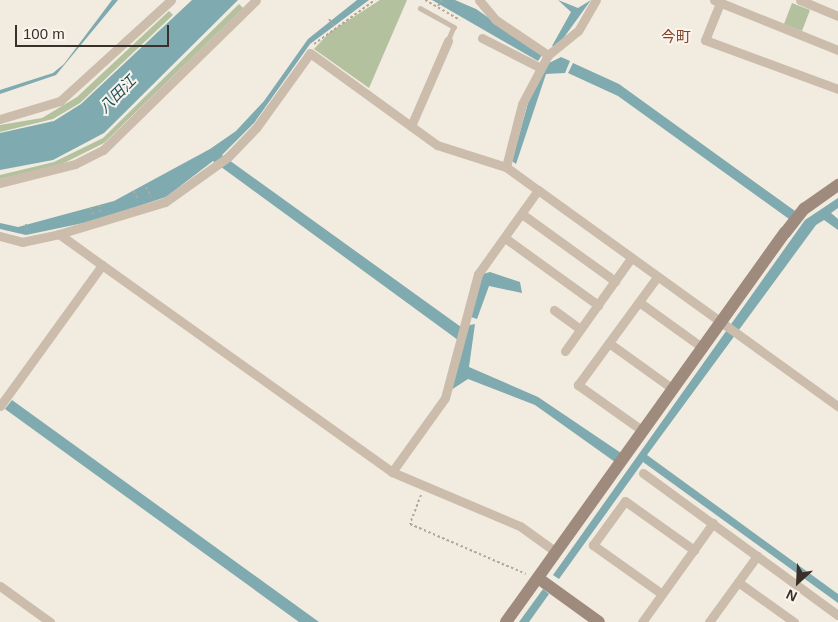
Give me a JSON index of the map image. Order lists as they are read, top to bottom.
{
  "districts": ["今町"],
  "water": ["八田江"],
  "scale_bar": "100 m",
  "north": "bottom left"
}
